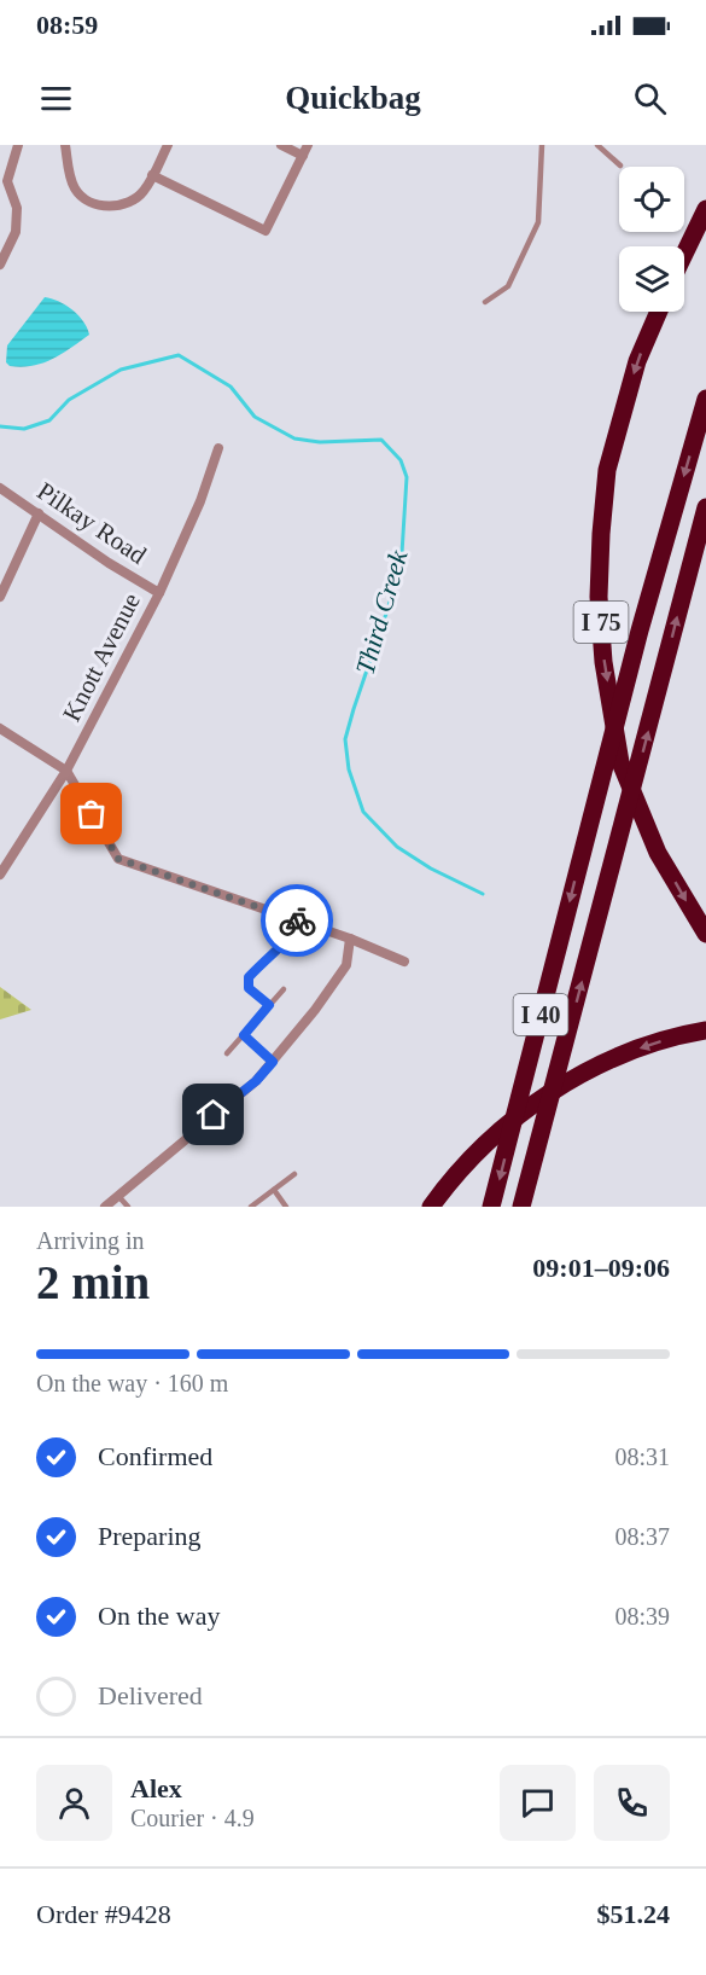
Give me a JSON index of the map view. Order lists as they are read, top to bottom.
{
  "streets": {
    "highway": ["I 75", "I 40"],
    "street": ["Pilkay Road", "Knott Avenue"]
  },
  "crossings": [
    ["Pilkay Road", "Knott Avenue"]
  ],
  "water": ["Third Creek"],
  "page": {
    "status": "08:59",
    "header": "Quickbag",
    "heading": ["2 min", "Arriving in", "09:01–09:06"],
    "panel": [
      "Alex",
      "Courier · 4.9",
      "Order #9428",
      "$51.24"
    ],
    "bar": "On the way · 160 m",
    "list": [
      ["Confirmed", "08:31"],
      ["Preparing", "08:37"],
      ["On the way", "08:39"],
      "Delivered"
    ]
  }
}
